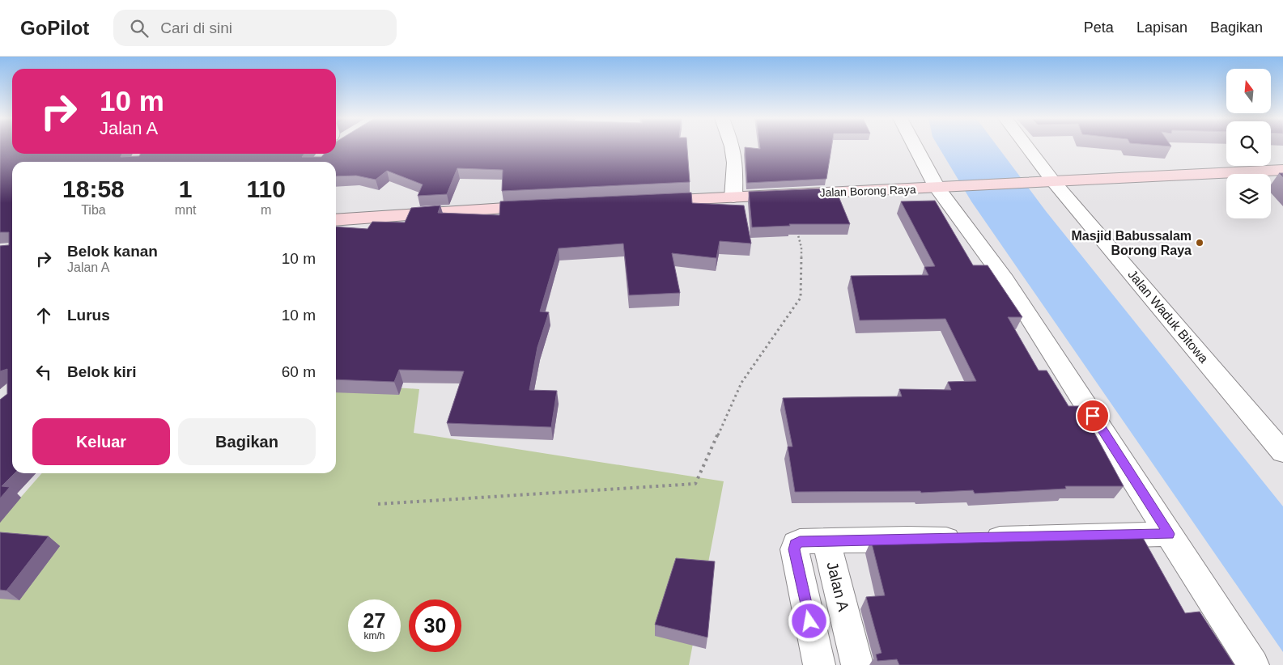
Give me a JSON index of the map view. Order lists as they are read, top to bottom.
{
  "streets": {
    "main road": ["Jalan Borong Raya"],
    "street": ["Jalan Waduk Bitowa", "Jalan A"]
  },
  "crossings": [
    ["Jalan Borong Raya", "Jalan Waduk Bitowa"]
  ],
  "places": ["Masjid Babussalam Borong Raya"],
  "north": "top",
  "page": {
    "header": "GoPilot",
    "search": "Cari di sini",
    "nav": ["Peta", "Lapisan", "Bagikan"],
    "turn": ["10 m", "Jalan A"],
    "eta": [
      "18:58",
      "Tiba",
      "1",
      "mnt",
      "110",
      "m"
    ],
    "list": [
      {
        "name": "Belok kanan",
        "note": "Jalan A",
        "value": "10 m"
      },
      {
        "name": "Lurus",
        "value": "10 m"
      },
      {
        "name": "Belok kiri",
        "value": "60 m"
      }
    ],
    "buttons": ["Keluar", "Bagikan"],
    "speed": "27 km/h",
    "limit": "30"
  }
}
